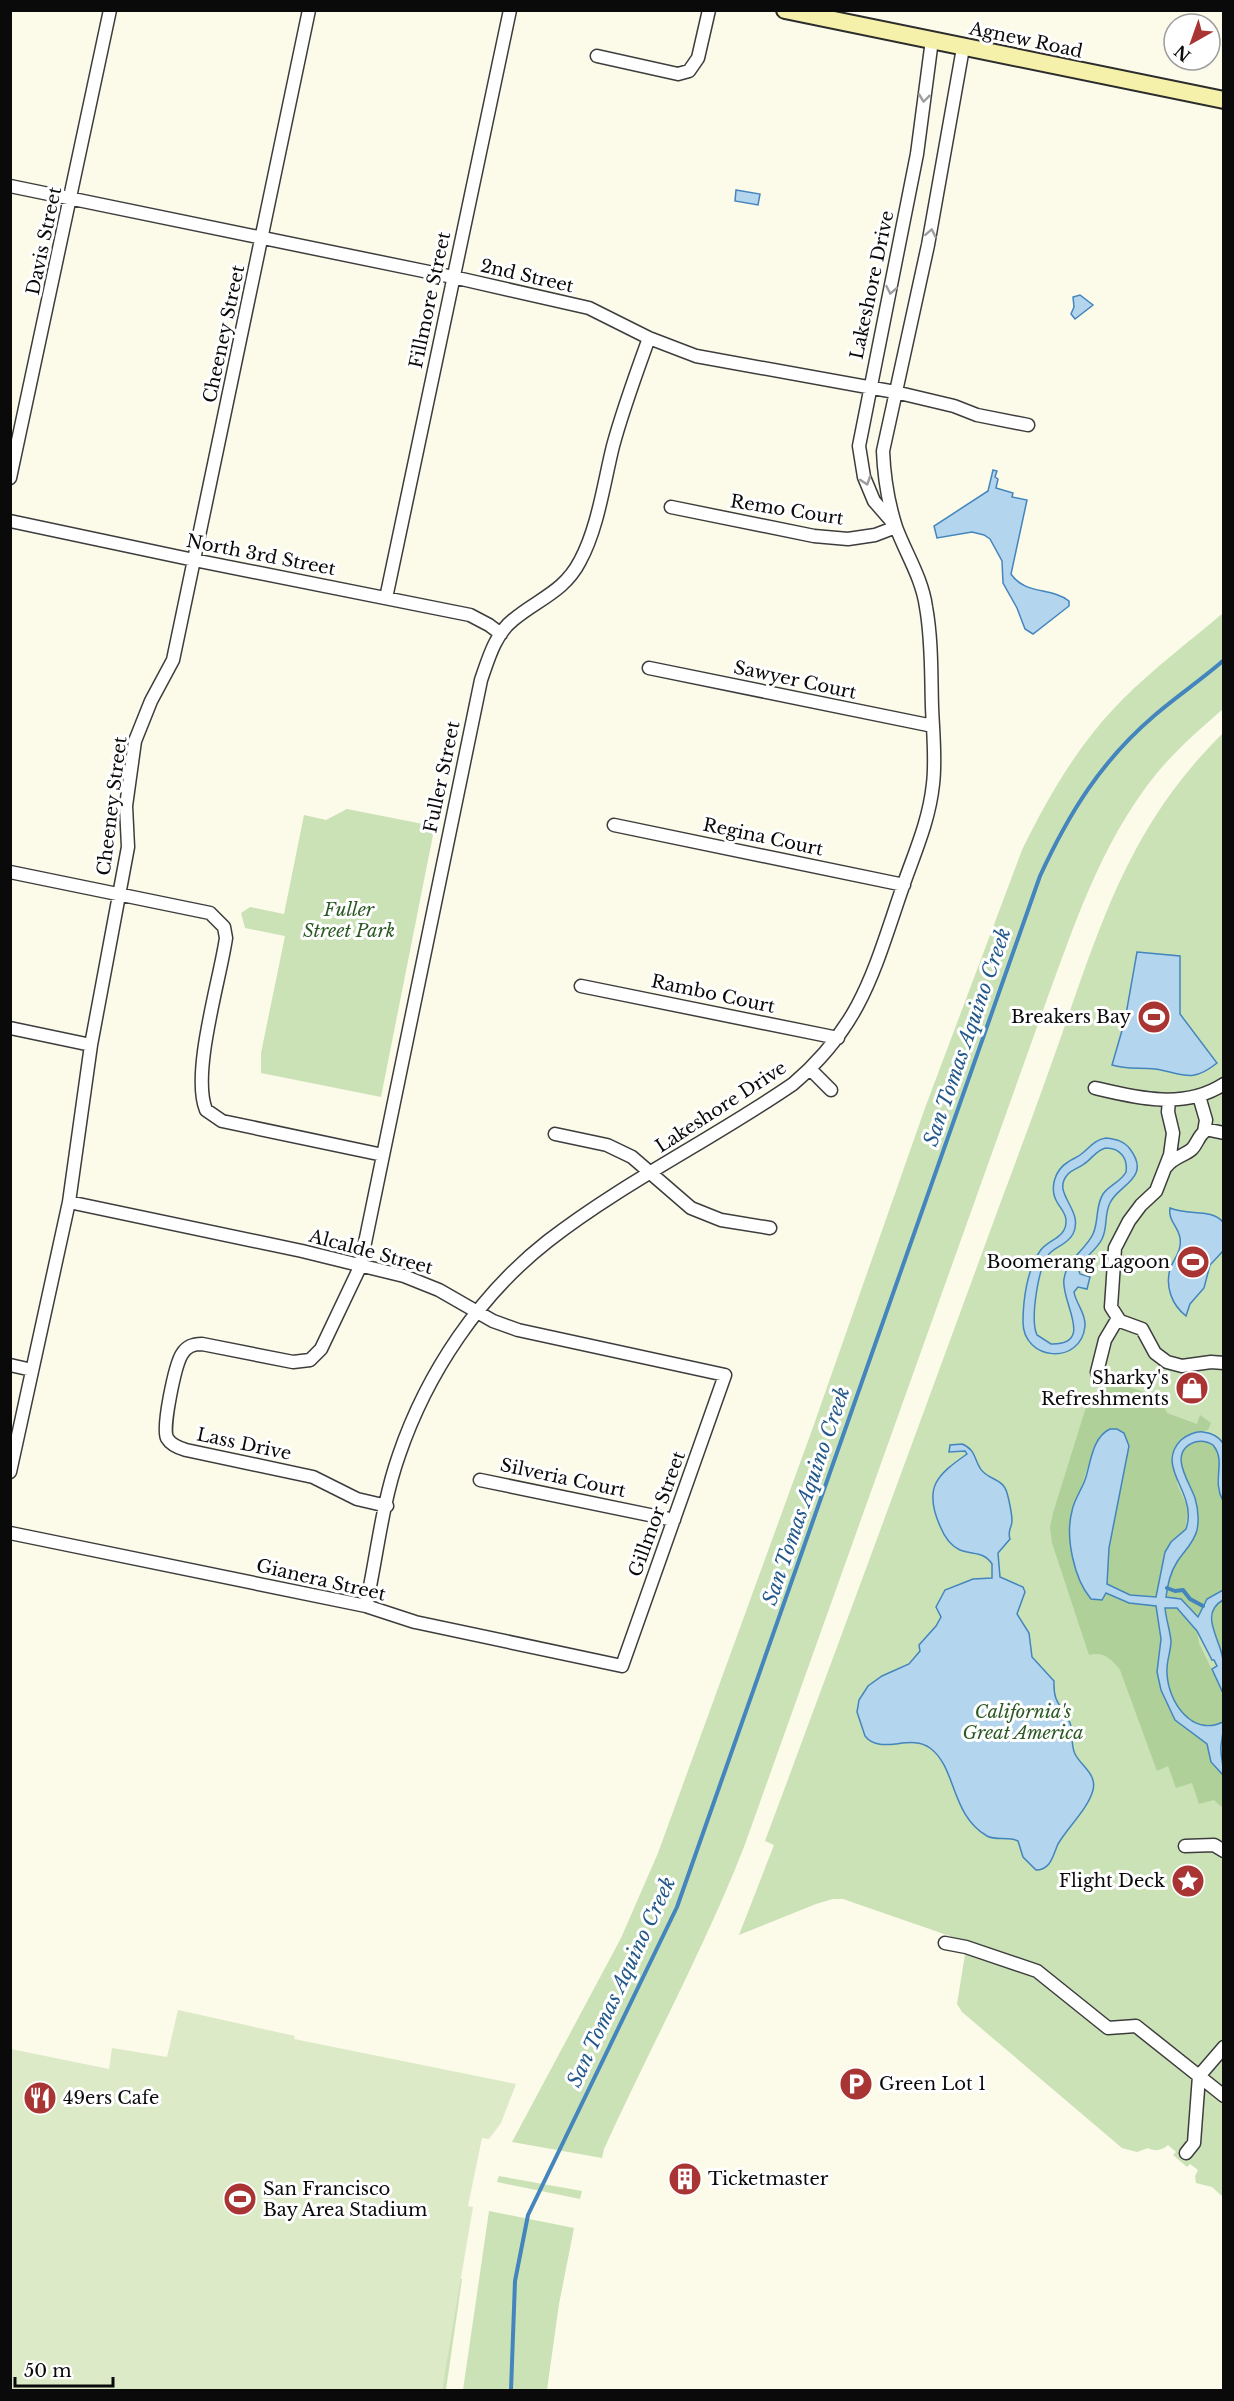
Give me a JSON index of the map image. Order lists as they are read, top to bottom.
{
  "streets": {
    "street": [
      "Agnew Road",
      "Davis Street",
      "2nd Street",
      "Lakeshore Drive",
      "Fillmore Street",
      "Cheeney Street",
      "Remo Court",
      "North 3rd Street",
      "Sawyer Court",
      "Fuller Street",
      "Regina Court",
      "Rambo Court",
      "Alcalde Street",
      "Lass Drive",
      "Silveria Court",
      "Gillmor Street",
      "Gianera Street"
    ]
  },
  "crossings": [
    ["Agnew Road", "Lakeshore Drive"],
    ["Davis Street", "2nd Street"],
    ["2nd Street", "Lakeshore Drive"],
    ["2nd Street", "Fillmore Street"],
    ["2nd Street", "Cheeney Street"],
    ["2nd Street", "Fuller Street"],
    ["Lakeshore Drive", "Remo Court"],
    ["Lakeshore Drive", "Sawyer Court"],
    ["Lakeshore Drive", "Regina Court"],
    ["Lakeshore Drive", "Rambo Court"],
    ["Lakeshore Drive", "Alcalde Street"],
    ["Lakeshore Drive", "Lass Drive"],
    ["Lakeshore Drive", "Gianera Street"],
    ["Fillmore Street", "North 3rd Street"],
    ["Cheeney Street", "North 3rd Street"],
    ["Cheeney Street", "Alcalde Street"],
    ["North 3rd Street", "Fuller Street"],
    ["Fuller Street", "Alcalde Street"],
    ["Fuller Street", "Lass Drive"],
    ["Alcalde Street", "Lass Drive"],
    ["Alcalde Street", "Gillmor Street"],
    ["Silveria Court", "Gillmor Street"],
    ["Gillmor Street", "Gianera Street"]
  ],
  "water": ["San Tomas Aquino Creek"],
  "parks": ["Fuller Street Park", "California's Great America"],
  "places": {
    "sports": ["Breakers Bay", "Boomerang Lagoon", "San Francisco Bay Area Stadium"],
    "shop": ["Sharky's Refreshments"],
    "place": ["Flight Deck"],
    "parking": ["Green Lot 1"],
    "restaurant": ["49ers Cafe"],
    "building": ["Ticketmaster"]
  },
  "scale_bar": "50 m",
  "north": "bottom left"
}
